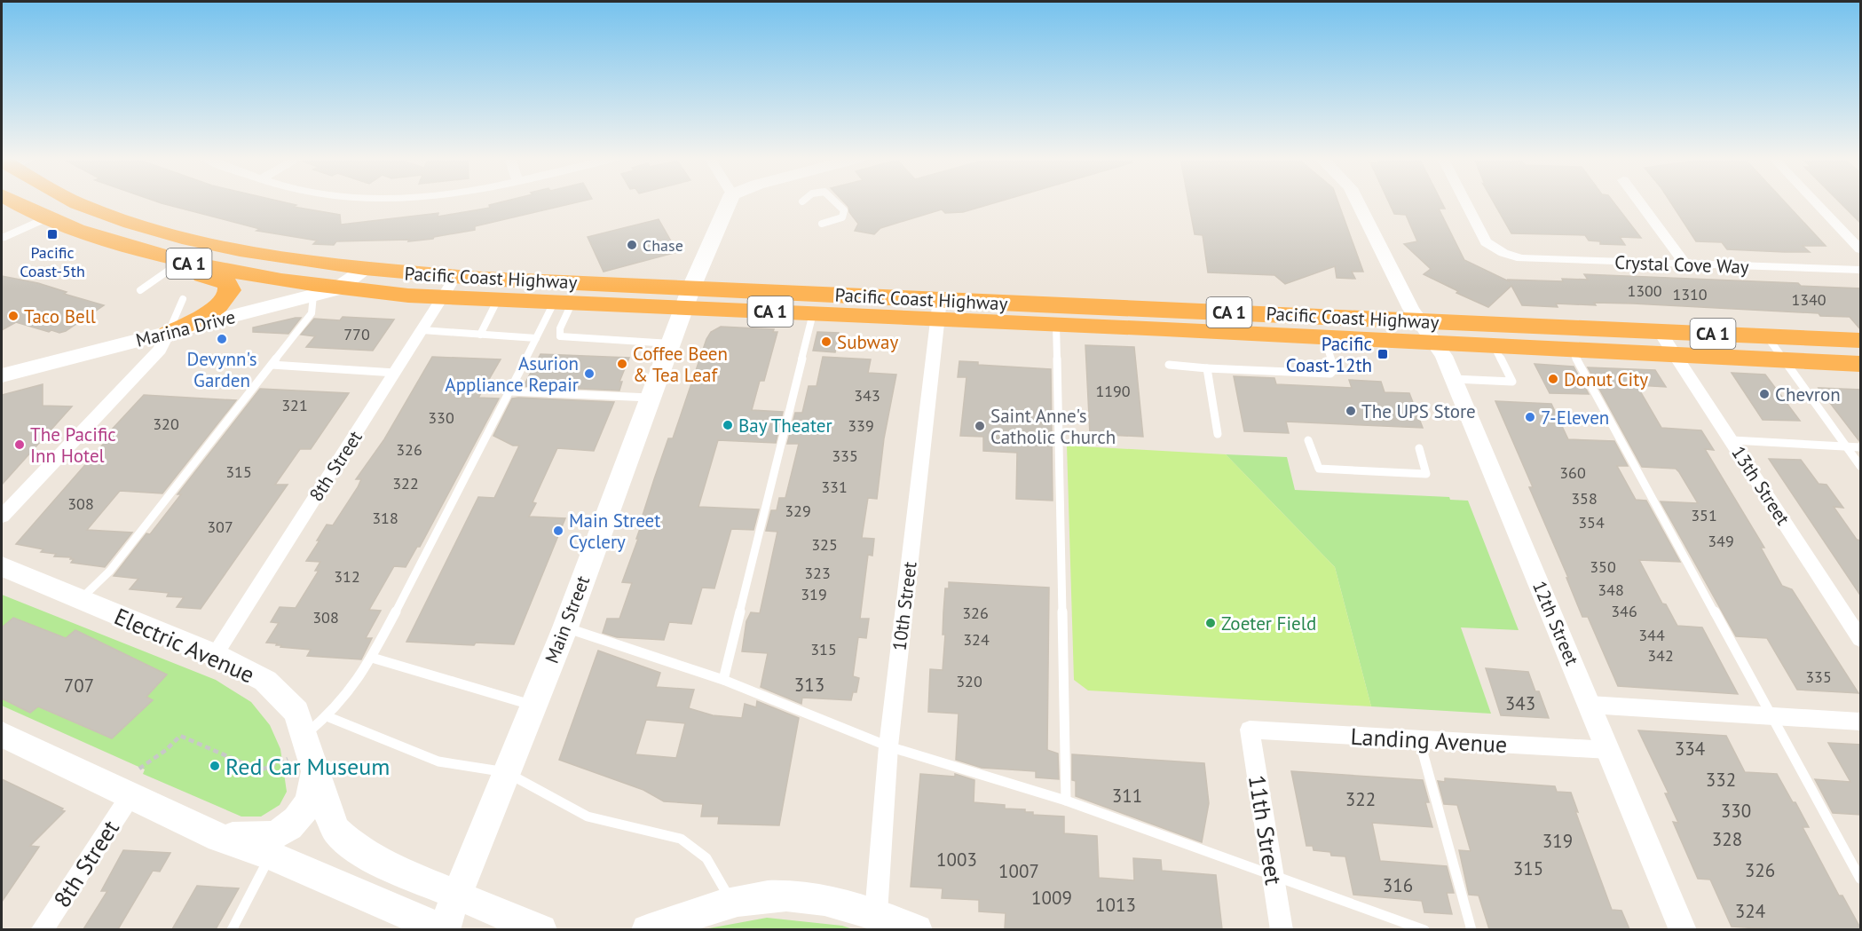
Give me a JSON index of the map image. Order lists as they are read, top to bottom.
{
  "streets": {
    "highway": ["CA 1", "Pacific Coast Highway"],
    "main road": ["Marina Drive", "Main Street", "Electric Avenue"],
    "street": [
      "Crystal Cove Way",
      "8th Street",
      "13th Street",
      "10th Street",
      "12th Street",
      "Landing Avenue",
      "11th Street"
    ]
  },
  "crossings": [
    ["Pacific Coast Highway", "Marina Drive"],
    ["Pacific Coast Highway", "8th Street"],
    ["Pacific Coast Highway", "13th Street"],
    ["Pacific Coast Highway", "10th Street"],
    ["Pacific Coast Highway", "Main Street"],
    ["Pacific Coast Highway", "12th Street"],
    ["8th Street", "Electric Avenue"],
    ["Main Street", "Electric Avenue"],
    ["12th Street", "Landing Avenue"],
    ["Landing Avenue", "11th Street"]
  ],
  "places": {
    "transit": ["Pacific Coast-5th", "Pacific Coast-12th"],
    "other": [
      "Chase",
      "Taco Bell",
      "Devynn's Garden",
      "Subway",
      "Coffee Been & Tea Leaf",
      "Asurion Appliance Repair",
      "Donut City",
      "Chevron",
      "The UPS Store",
      "7-Eleven",
      "Bay Theater",
      "Saint Anne's Catholic Church",
      "The Pacific Inn Hotel",
      "Main Street Cyclery",
      "Zoeter Field",
      "Red Car Museum"
    ]
  },
  "house_numbers": [
    "1300",
    "1310",
    "1340",
    "770",
    "1190",
    "343",
    "321",
    "330",
    "320",
    "339",
    "326",
    "335",
    "315",
    "360",
    "322",
    "331",
    "358",
    "308",
    "329",
    "351",
    "318",
    "354",
    "307",
    "349",
    "325",
    "350",
    "323",
    "312",
    "348",
    "319",
    "346",
    "326",
    "308",
    "344",
    "324",
    "315",
    "342",
    "335",
    "320",
    "313",
    "707",
    "343",
    "334",
    "332",
    "311",
    "322",
    "330",
    "328",
    "319",
    "1003",
    "315",
    "326",
    "1007",
    "316",
    "1009",
    "1013",
    "324"
  ]
}
